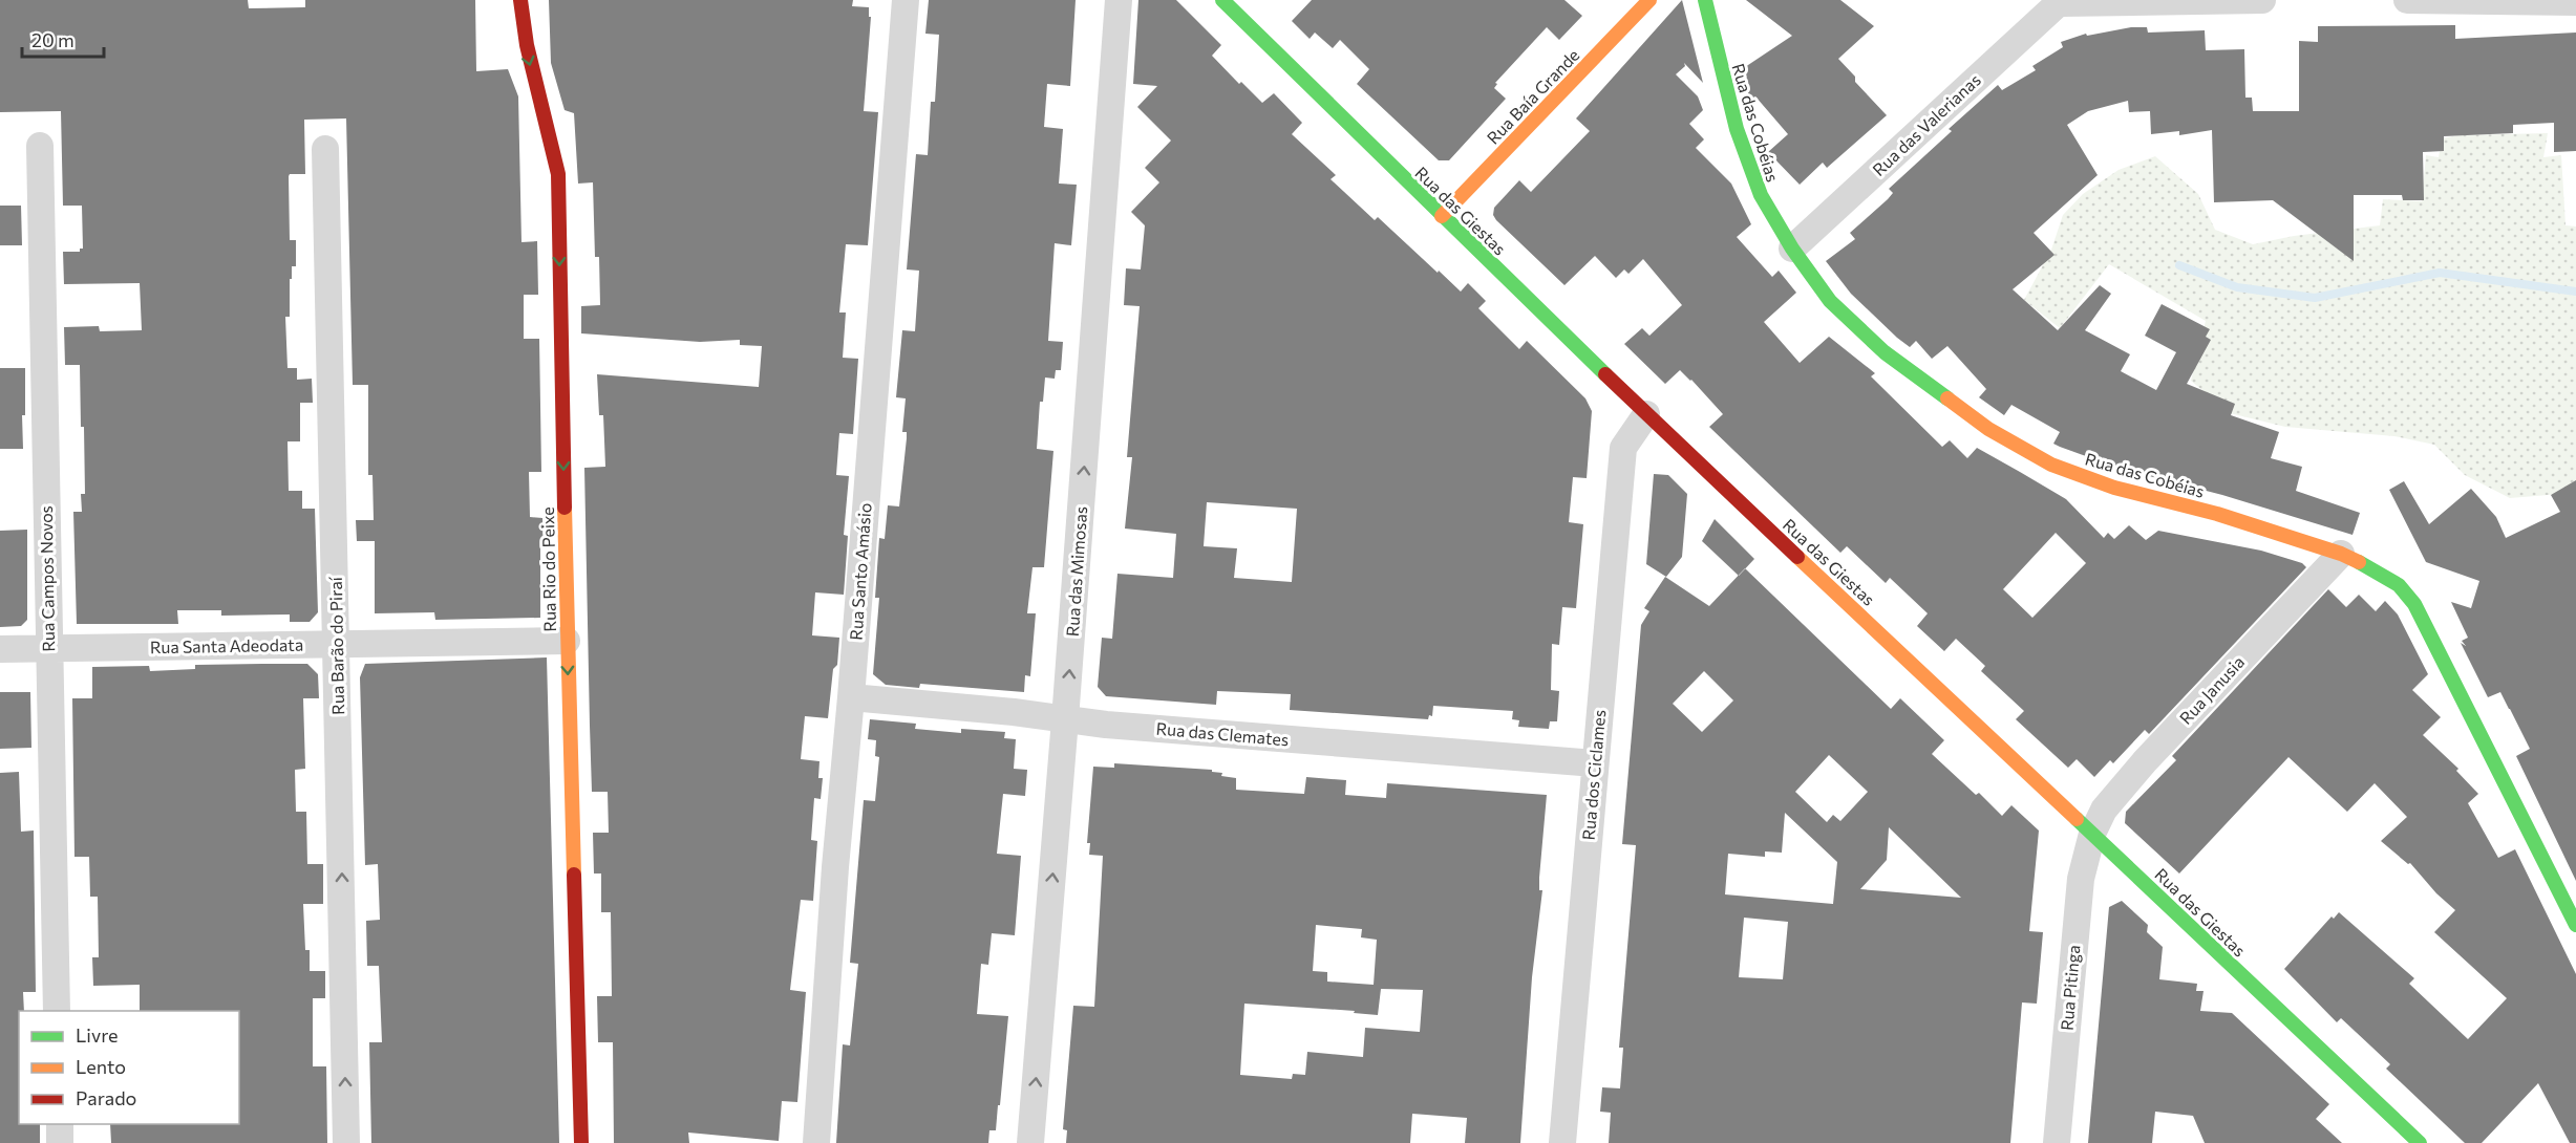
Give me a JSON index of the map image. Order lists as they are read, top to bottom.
{
  "streets": {
    "street": [
      "Rua Baía Grande",
      "Rua das Cobéias",
      "Rua das Valerianas",
      "Rua das Giestas",
      "Rua Rio do Peixe",
      "Rua Santo Amásio",
      "Rua das Mimosas",
      "Rua Campos Novos",
      "Rua Santa Adeodata",
      "Rua Barão do Piraí",
      "Rua Janusia",
      "Rua das Clemates",
      "Rua dos Ciclames",
      "Rua Pitinga"
    ]
  },
  "crossings": [
    ["Rua Baía Grande", "Rua das Giestas"],
    ["Rua das Cobéias", "Rua das Valerianas"],
    ["Rua das Cobéias", "Rua Janusia"],
    ["Rua das Giestas", "Rua Janusia"],
    ["Rua das Giestas", "Rua dos Ciclames"],
    ["Rua das Giestas", "Rua Pitinga"],
    ["Rua Rio do Peixe", "Rua Santa Adeodata"],
    ["Rua Santo Amásio", "Rua das Clemates"],
    ["Rua das Mimosas", "Rua das Clemates"],
    ["Rua Campos Novos", "Rua Santa Adeodata"],
    ["Rua Santa Adeodata", "Rua Barão do Piraí"],
    ["Rua Janusia", "Rua Pitinga"],
    ["Rua das Clemates", "Rua dos Ciclames"]
  ],
  "one_way": ["Rua Rio do Peixe", "Rua das Mimosas", "Rua Barão do Piraí"],
  "legend": ["Livre", "Lento", "Parado"],
  "scale_bar": "20 m"
}
